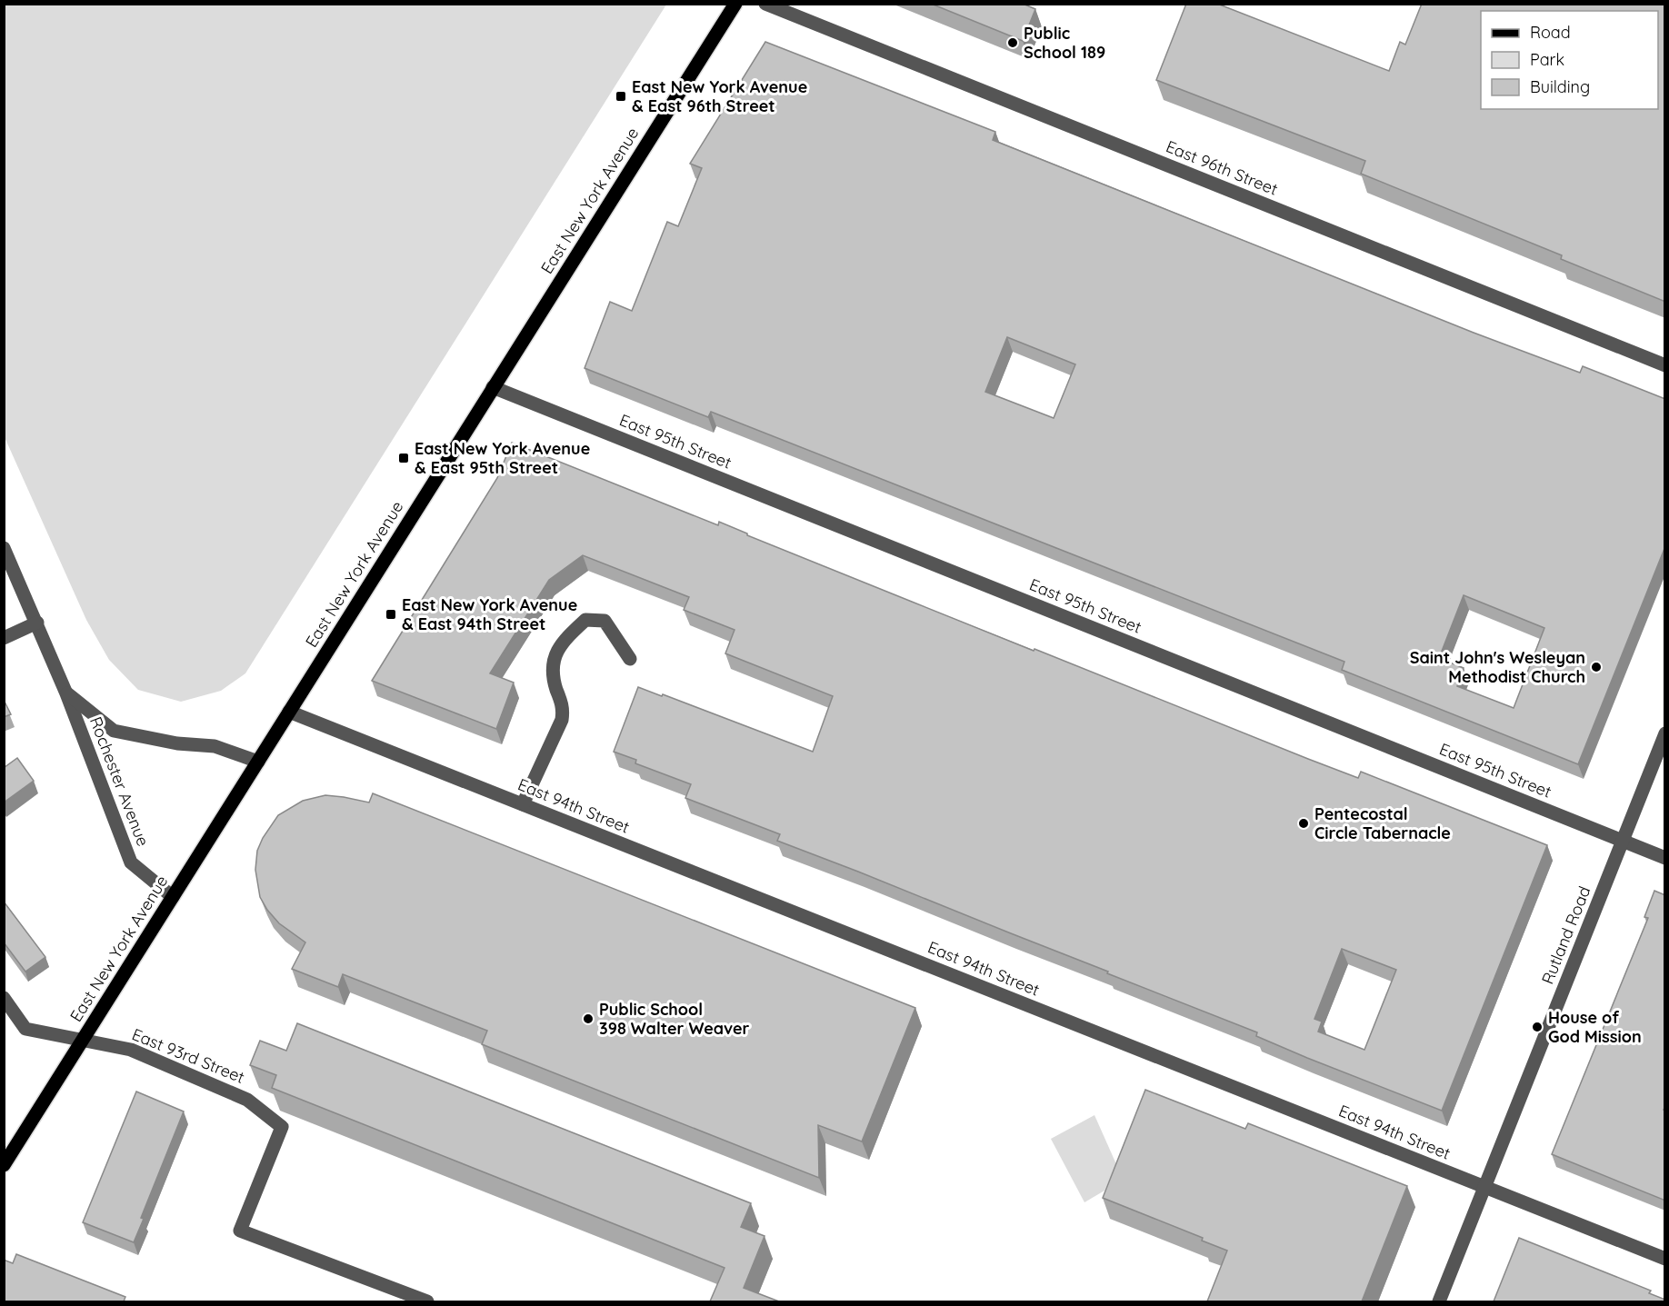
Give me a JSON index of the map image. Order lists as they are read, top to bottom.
{
  "streets": {
    "main road": ["East New York Avenue"],
    "street": [
      "East 96th Street",
      "East 95th Street",
      "Rochester Avenue",
      "East 94th Street",
      "Rutland Road",
      "East 93rd Street"
    ]
  },
  "crossings": [
    ["East New York Avenue", "East 95th Street"],
    ["East New York Avenue", "Rochester Avenue"],
    ["East New York Avenue", "East 94th Street"],
    ["East New York Avenue", "East 93rd Street"],
    ["East 95th Street", "Rutland Road"],
    ["East 94th Street", "Rutland Road"]
  ],
  "places": {
    "other": [
      "Public School 189",
      "Saint John's Wesleyan Methodist Church",
      "Pentecostal Circle Tabernacle",
      "Public School 398 Walter Weaver",
      "House of God Mission"
    ],
    "transit": ["East New York Avenue & East 96th Street", "East New York Avenue & East 95th Street", "East New York Avenue & East 94th Street"]
  },
  "legend": ["Road", "Park", "Building"]
}
